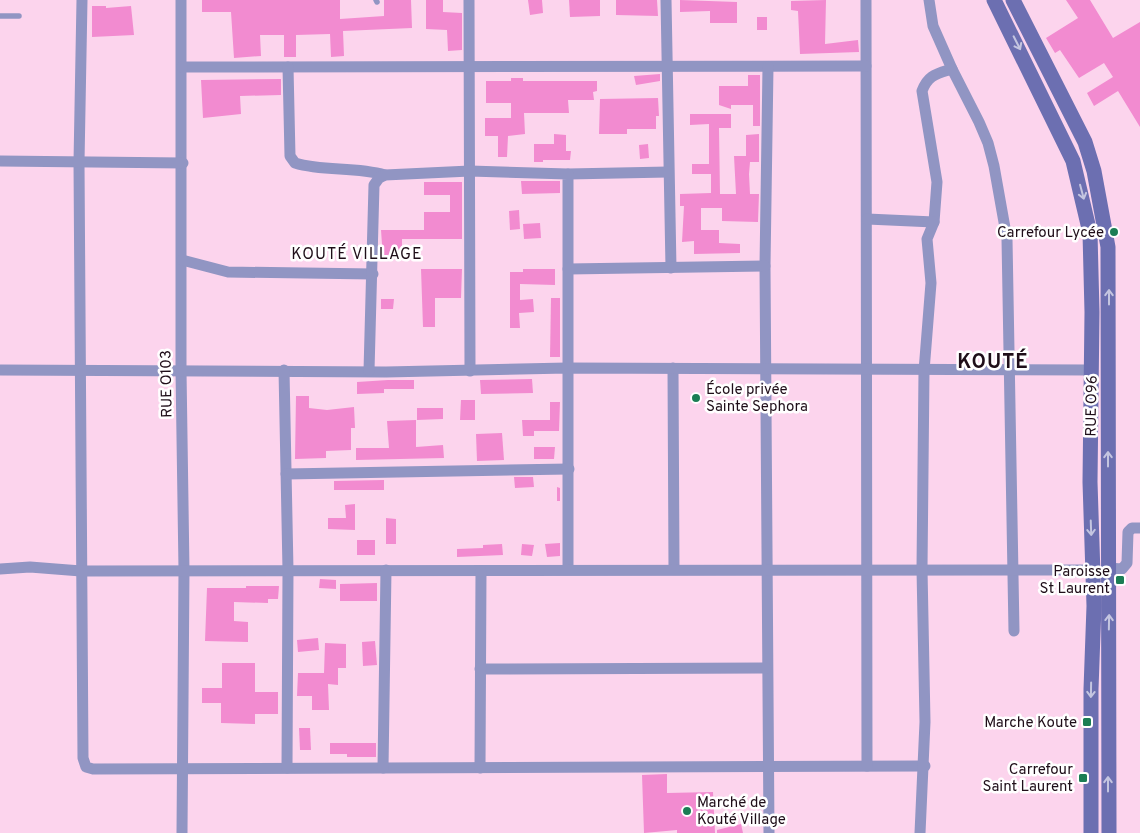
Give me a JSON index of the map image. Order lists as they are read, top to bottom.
{
  "streets": {
    "main road": ["RUE O96"],
    "street": ["RUE O103"]
  },
  "districts": ["KOUTÉ VILLAGE", "KOUTÉ"],
  "places": {
    "other": ["Carrefour Lycée", "École privée Sainte Sephora", "Marché de Kouté Village"],
    "transit": ["Paroisse St Laurent", "Marche Koute", "Carrefour Saint Laurent"]
  }
}
